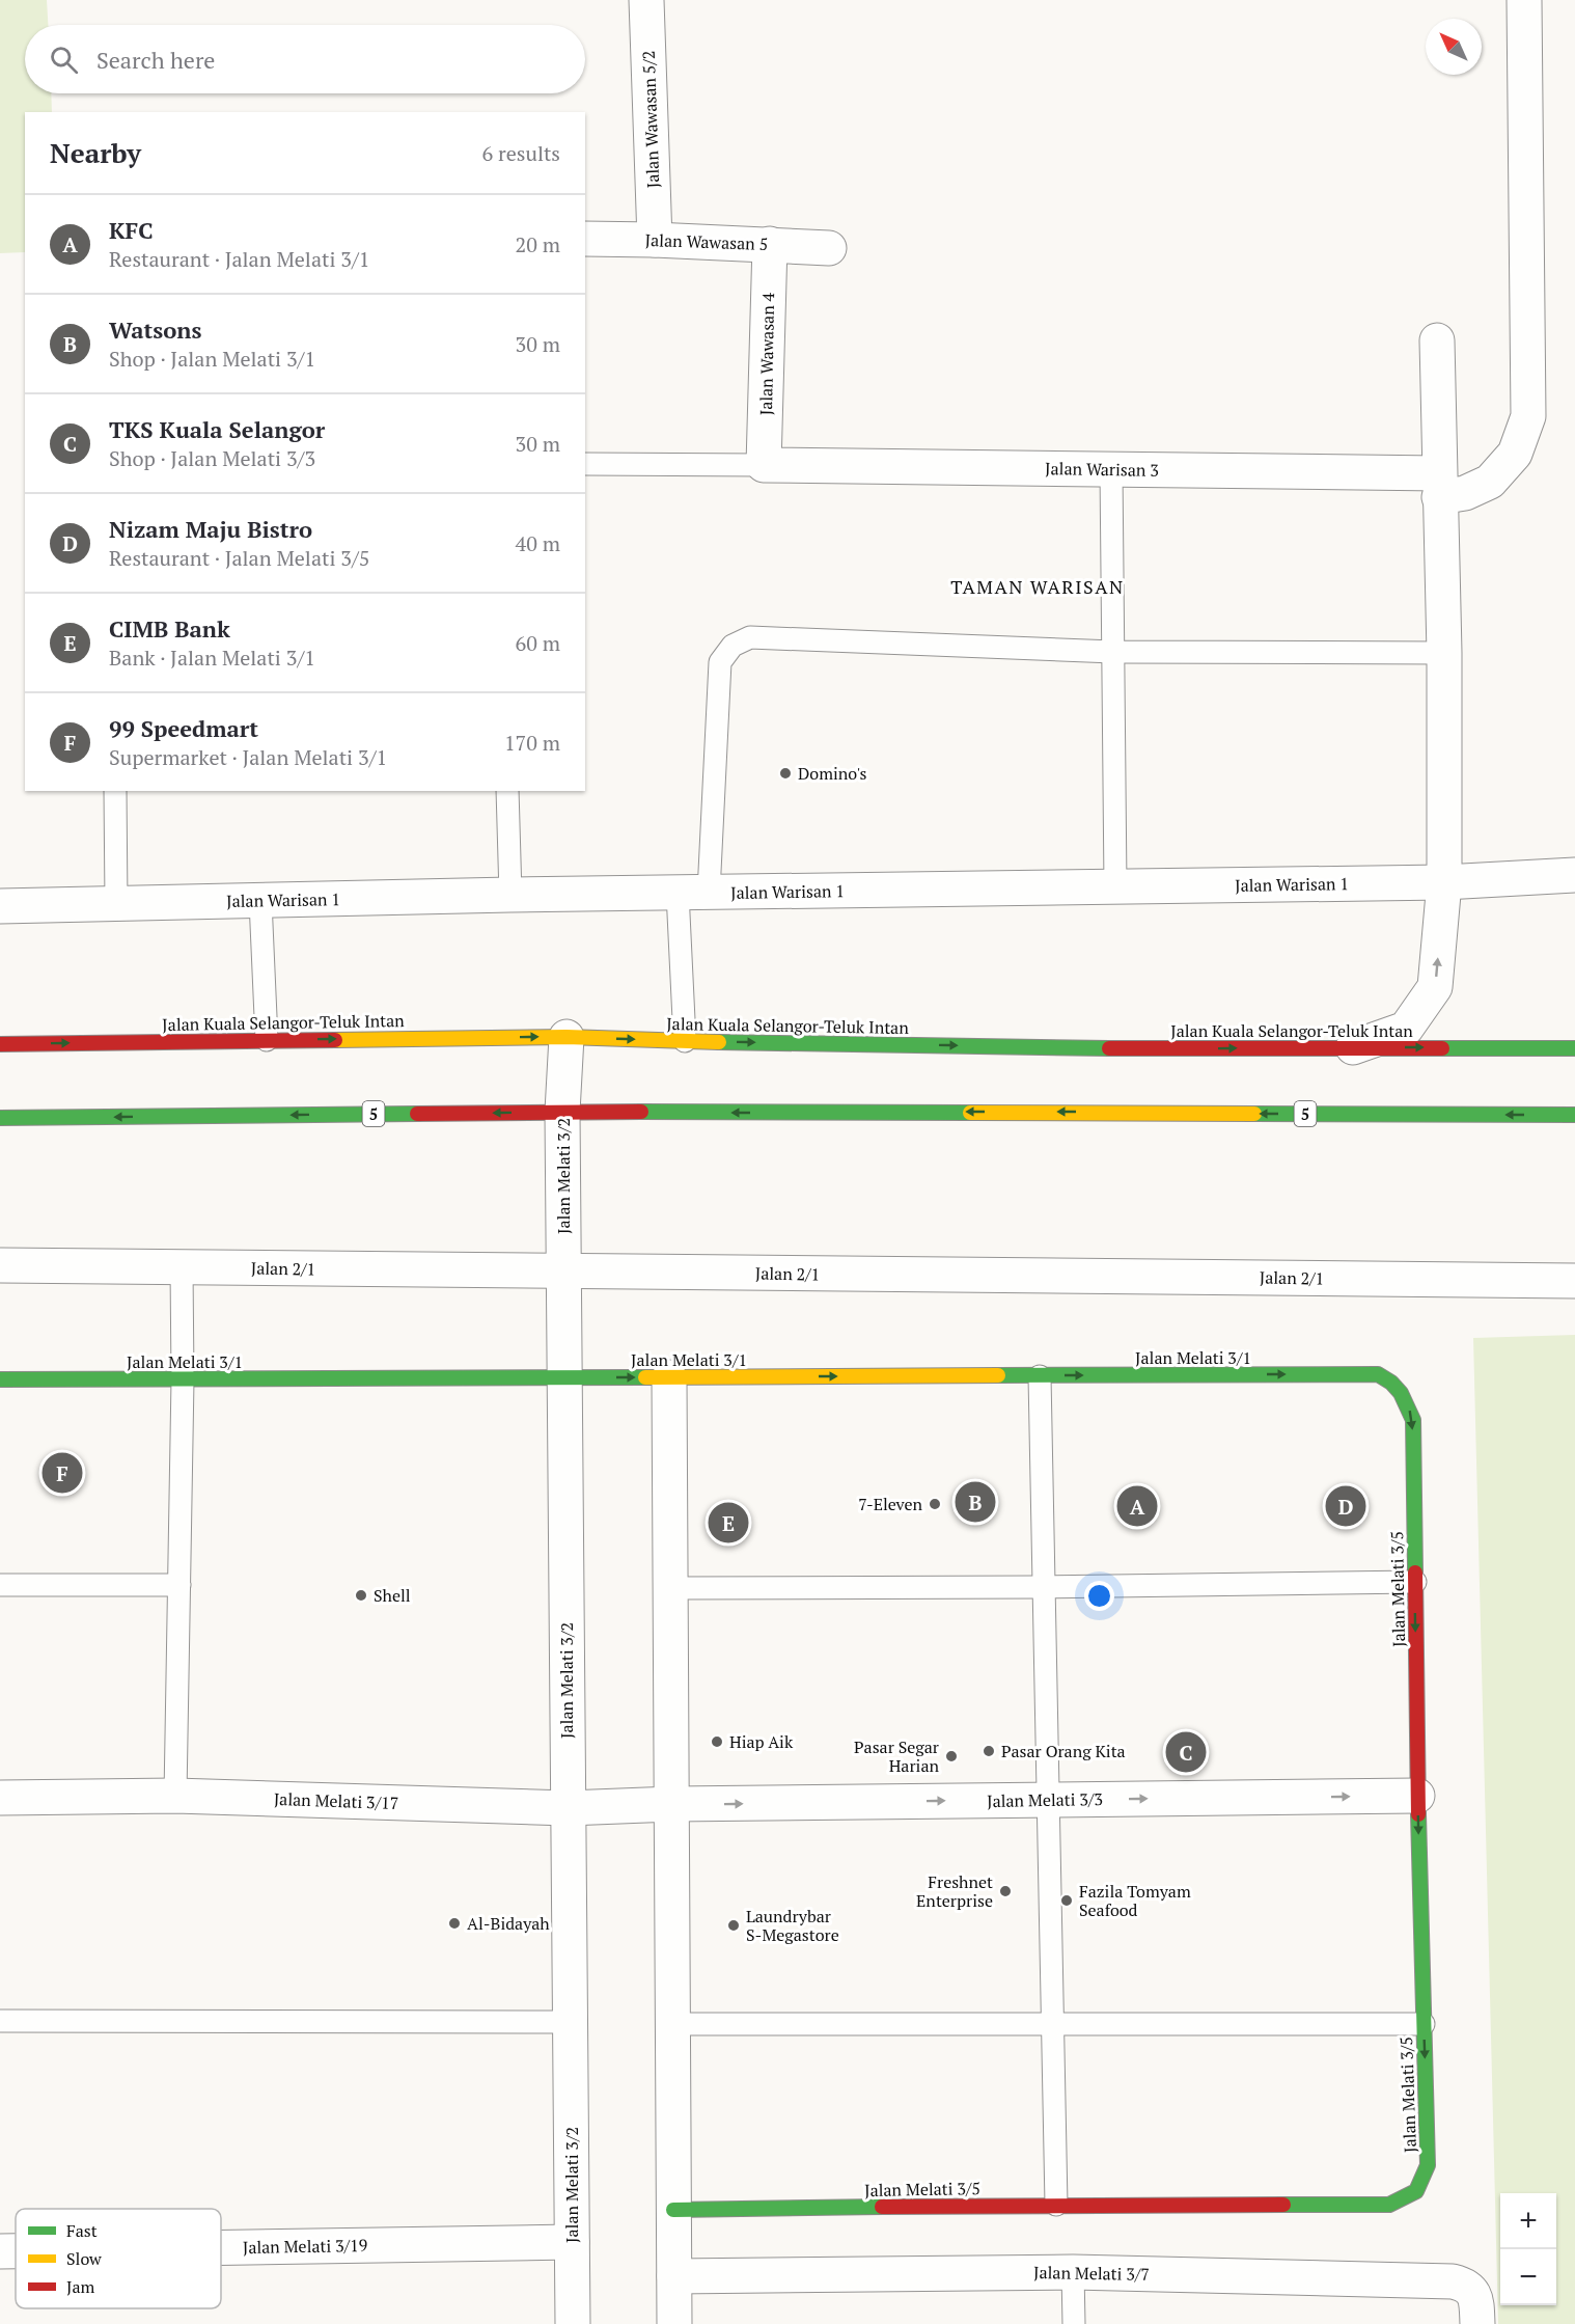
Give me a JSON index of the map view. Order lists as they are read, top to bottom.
{
  "streets": {
    "main road": [
      "Jalan Kuala Selangor-Teluk Intan",
      "5",
      "Jalan Melati 3/1",
      "Jalan Melati 3/5"
    ],
    "street": [
      "Jalan Wawasan 5/2",
      "Jalan Wawasan 5",
      "Jalan Wawasan 4",
      "Jalan Warisan 3",
      "Jalan Warisan 1",
      "Jalan Melati 3/2",
      "Jalan 2/1",
      "Jalan Melati 3/3",
      "Jalan Melati 3/17",
      "Jalan Melati 3/19",
      "Jalan Melati 3/7"
    ]
  },
  "crossings": [
    ["Jalan Wawasan 5/2", "Jalan Wawasan 5"],
    ["Jalan Wawasan 5", "Jalan Wawasan 4"],
    ["Jalan Wawasan 4", "Jalan Warisan 3"],
    ["Jalan Kuala Selangor-Teluk Intan", "Jalan Melati 3/2"],
    ["5", "Jalan Melati 3/2"],
    ["Jalan Melati 3/2", "Jalan 2/1"],
    ["Jalan Melati 3/2", "Jalan Melati 3/1"],
    ["Jalan Melati 3/2", "Jalan Melati 3/17"],
    ["Jalan Melati 3/2", "Jalan Melati 3/19"],
    ["Jalan Melati 3/1", "Jalan Melati 3/5"],
    ["Jalan Melati 3/5", "Jalan Melati 3/3"],
    ["Jalan Melati 3/3", "Jalan Melati 3/17"]
  ],
  "one_way": ["Jalan Melati 3/1", "Jalan Melati 3/3"],
  "districts": ["TAMAN WARISAN"],
  "places": [
    "Domino's",
    "7-Eleven",
    "Shell",
    "Hiap Aik",
    "Pasar Orang Kita",
    "Pasar Segar Harian",
    "Freshnet Enterprise",
    "Fazila Tomyam Seafood",
    "Al-Bidayah",
    "Laundrybar S-Megastore"
  ],
  "legend": ["Fast", "Slow", "Jam"],
  "north": "top left",
  "page": {
    "search": "Search here",
    "heading": ["Nearby", "6 results"],
    "list": [
      {
        "mark": "A",
        "name": "KFC",
        "note": "Restaurant · Jalan Melati 3/1",
        "value": "20 m"
      },
      {
        "mark": "B",
        "name": "Watsons",
        "note": "Shop · Jalan Melati 3/1",
        "value": "30 m"
      },
      {
        "mark": "C",
        "name": "TKS Kuala Selangor",
        "note": "Shop · Jalan Melati 3/3",
        "value": "30 m"
      },
      {
        "mark": "D",
        "name": "Nizam Maju Bistro",
        "note": "Restaurant · Jalan Melati 3/5",
        "value": "40 m"
      },
      {
        "mark": "E",
        "name": "CIMB Bank",
        "note": "Bank · Jalan Melati 3/1",
        "value": "60 m"
      },
      {
        "mark": "F",
        "name": "99 Speedmart",
        "note": "Supermarket · Jalan Melati 3/1",
        "value": "170 m"
      }
    ],
    "pins": [
      "F",
      "B",
      "A",
      "D",
      "E",
      "C"
    ],
    "map_buttons": ["+", "−"]
  }
}
